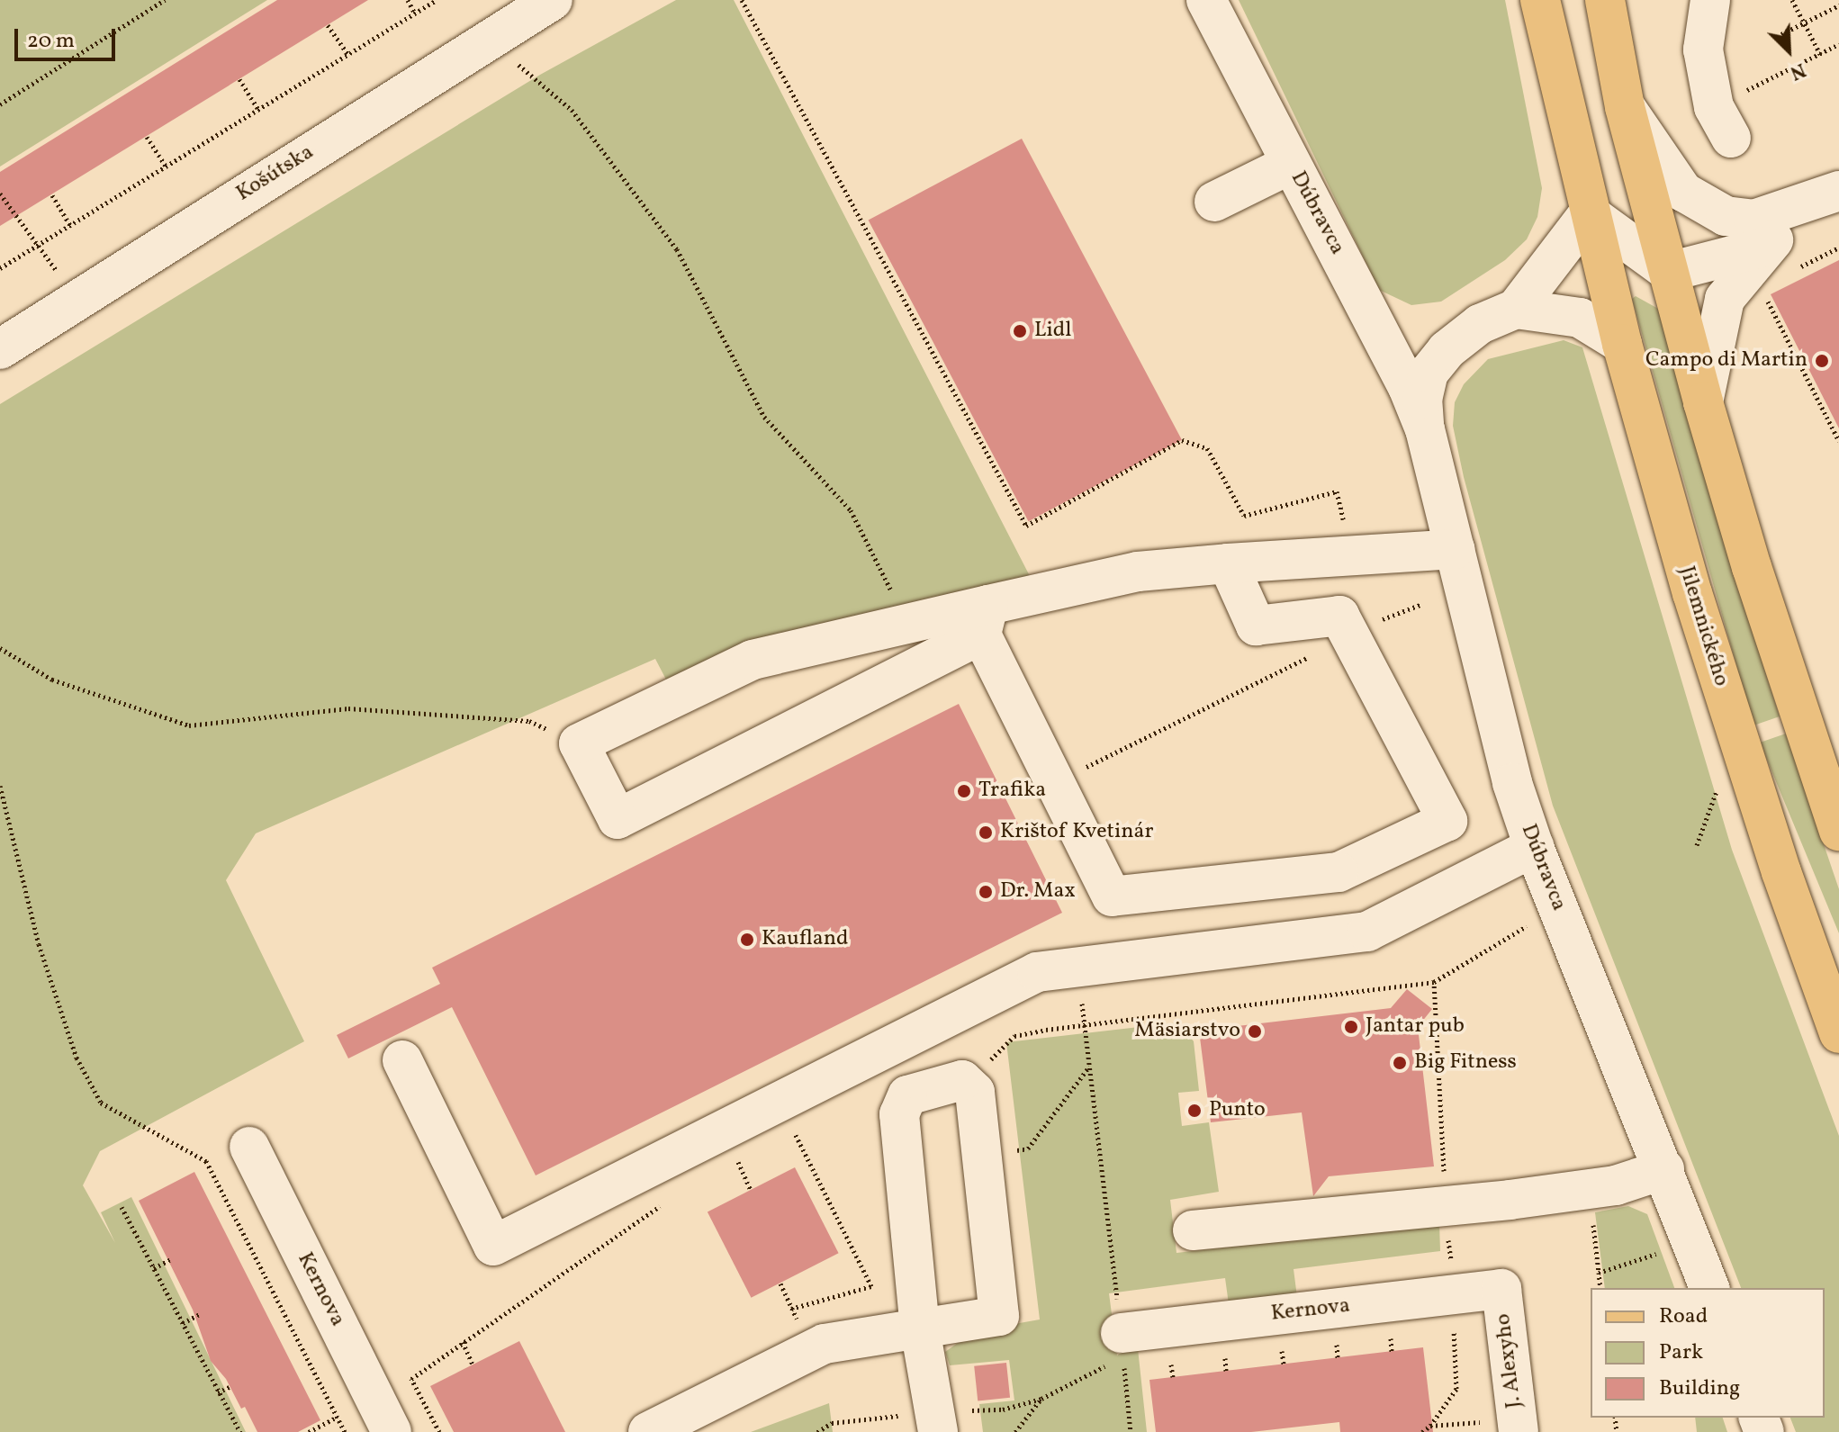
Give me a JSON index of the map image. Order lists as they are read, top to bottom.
{
  "streets": {
    "main road": ["Jilemnického"],
    "street": [
      "Košútska",
      "Dúbravca",
      "Kernova",
      "J. Alexyho"
    ]
  },
  "crossings": [
    ["Dúbravca", "Jilemnického"],
    ["Kernova", "J. Alexyho"]
  ],
  "places": [
    "Lidl",
    "Campo di Martin",
    "Trafika",
    "Krištof Kvetinár",
    "Dr. Max",
    "Kaufland",
    "Jantar pub",
    "Mäsiarstvo",
    "Big Fitness",
    "Punto"
  ],
  "legend": ["Road", "Park", "Building"],
  "scale_bar": "20 m",
  "north": "bottom right"
}
